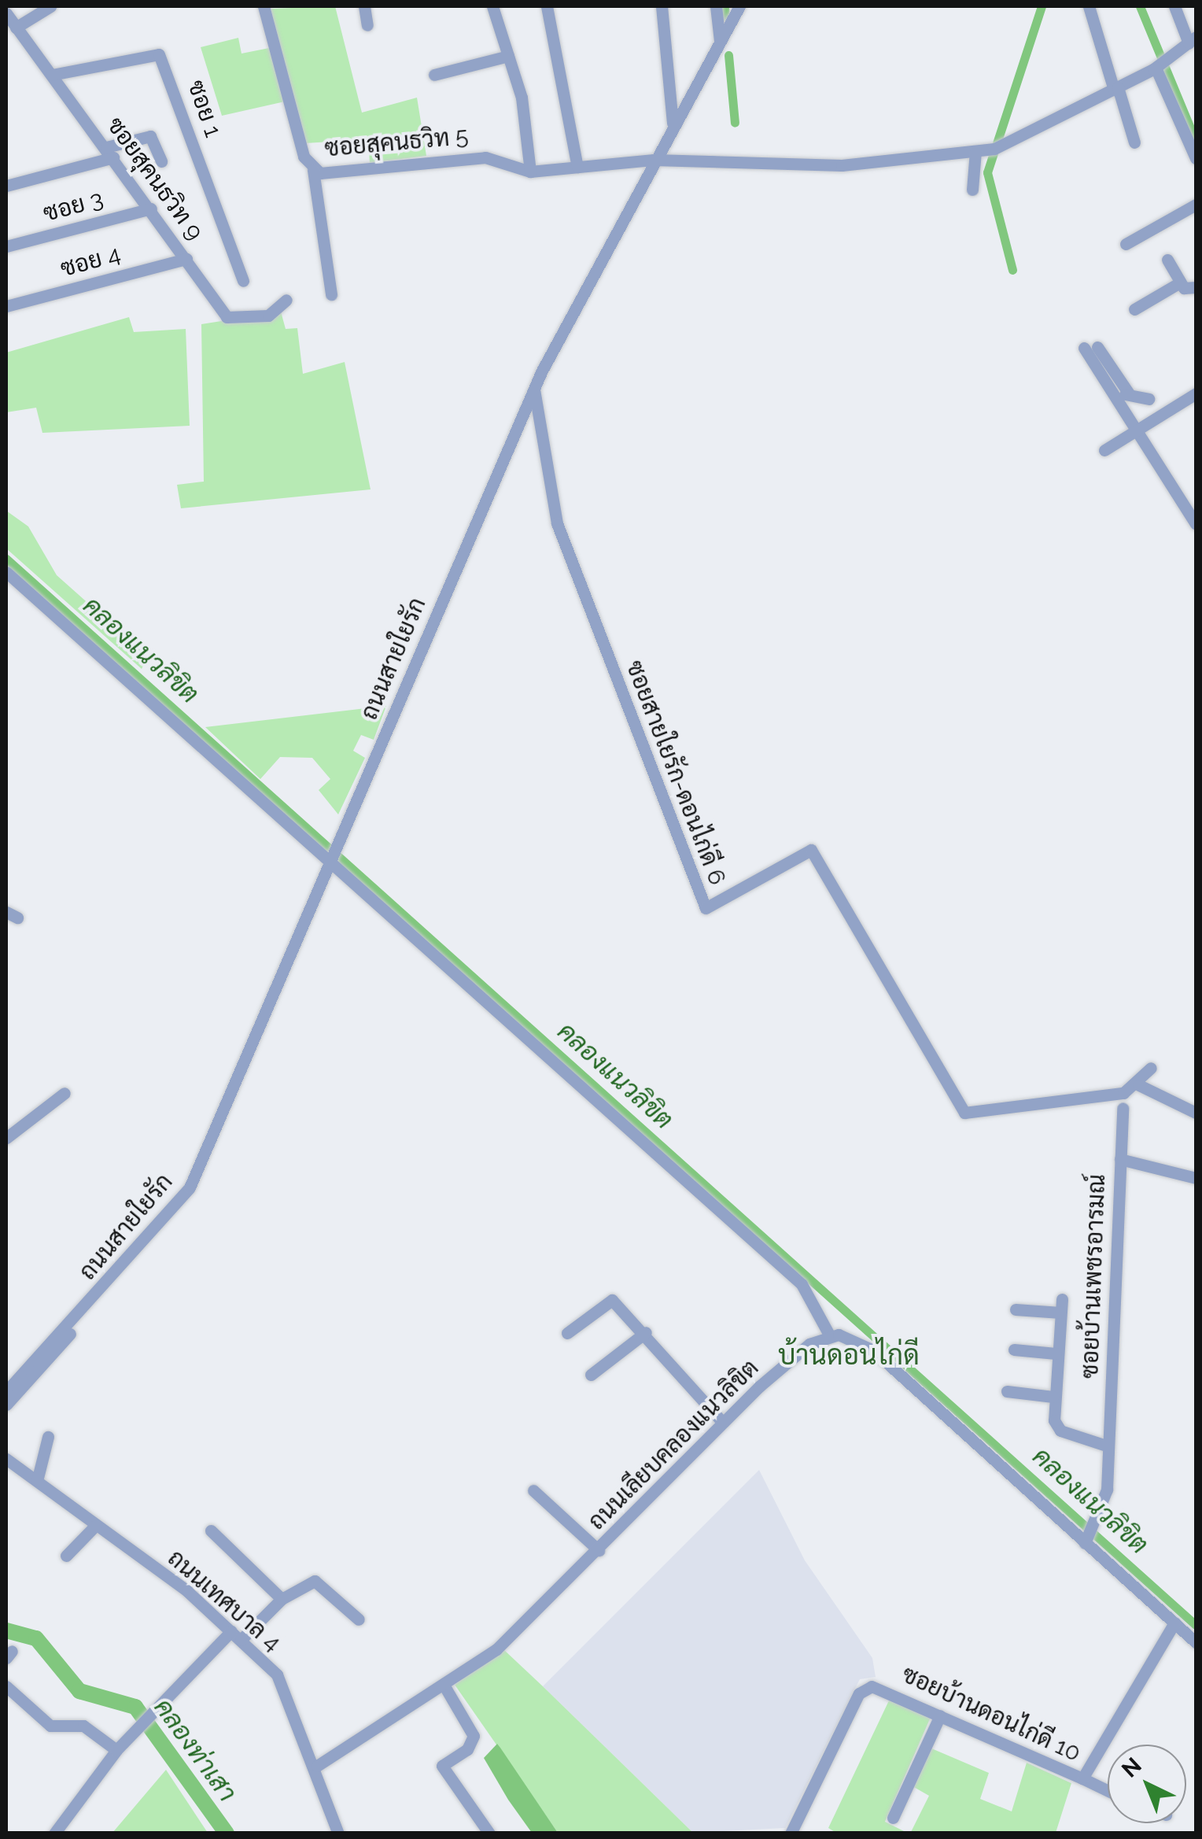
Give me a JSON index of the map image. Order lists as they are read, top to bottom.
{
  "streets": {
    "street": [
      "ซอย 1",
      "ซอยสุคนธวิท 5",
      "ซอยสุคนธวิท 9",
      "ซอย 3",
      "ซอย 4",
      "ถนนสายใยรัก",
      "ซอยสายใยรัก-ดอนไก่ดี 6",
      "ซอยบ้านเพชรอารมณ์",
      "ถนนเลียบคลองแนวลิขิต",
      "ถนนเทศบาล 4",
      "ซอยบ้านดอนไก่ดี 10"
    ]
  },
  "crossings": [
    ["ซอย 1", "ซอยสุคนธวิท 9"],
    ["ซอยสุคนธวิท 5", "ถนนสายใยรัก"],
    ["ซอยสุคนธวิท 9", "ซอย 3"],
    ["ซอยสุคนธวิท 9", "ซอย 4"],
    ["ถนนสายใยรัก", "ซอยสายใยรัก-ดอนไก่ดี 6"],
    ["ถนนเลียบคลองแนวลิขิต", "ถนนเทศบาล 4"]
  ],
  "districts": ["บ้านดอนไก่ดี"],
  "water": ["คลองแนวลิขิต", "คลองท่าเสา"],
  "north": "top left"
}
